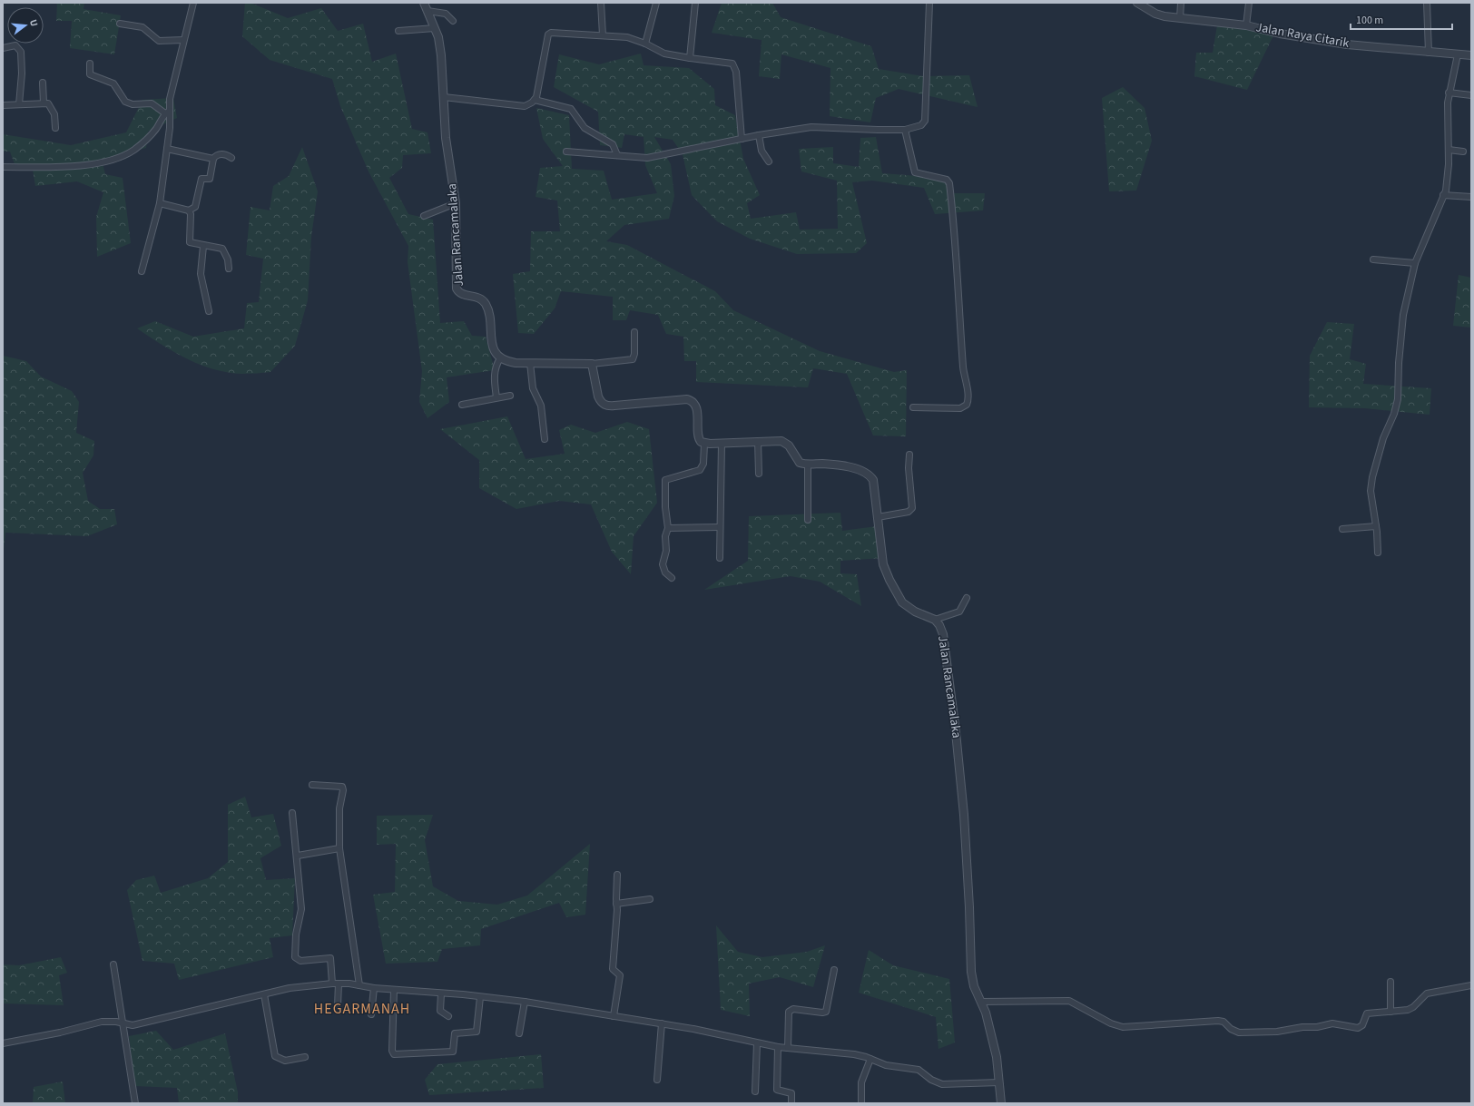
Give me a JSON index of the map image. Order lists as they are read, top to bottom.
{
  "streets": {
    "street": ["Jalan Raya Citarik", "Jalan Rancamalaka"]
  },
  "districts": ["HEGARMANAH"],
  "scale_bar": "100 m",
  "north": "right"
}
